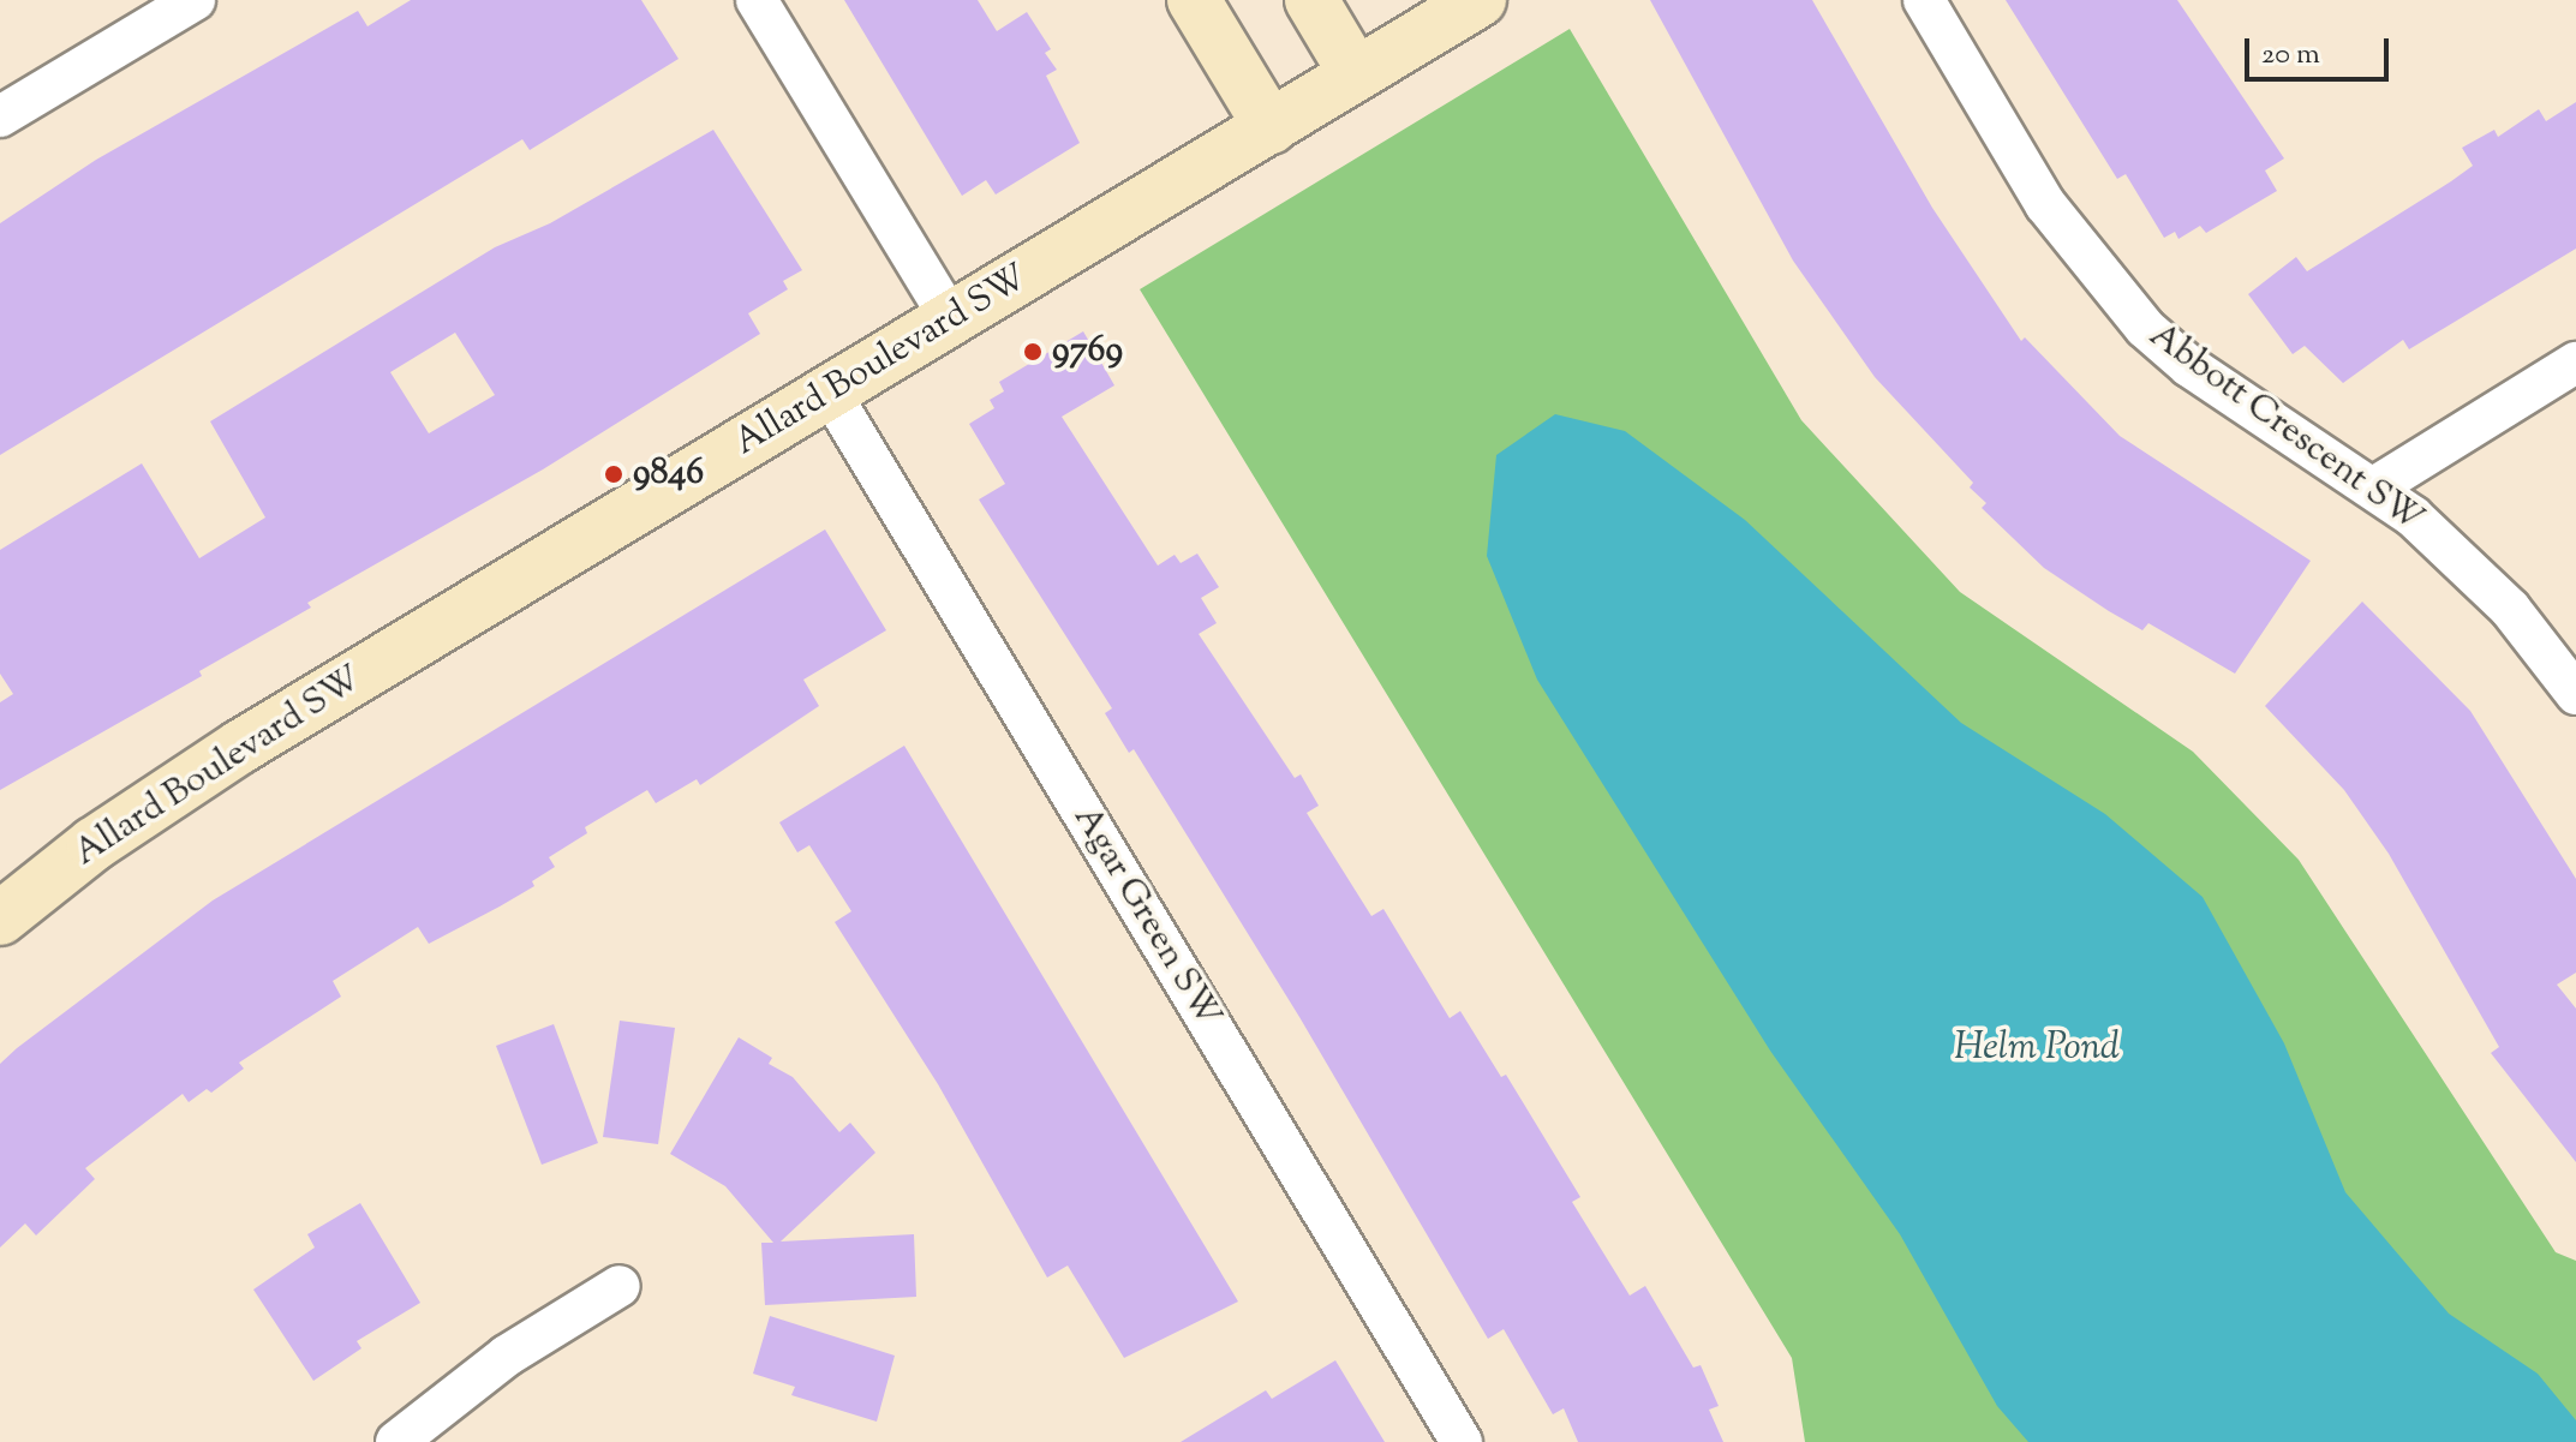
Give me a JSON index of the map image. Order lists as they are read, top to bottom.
{
  "streets": {
    "street": ["Allard Boulevard SW", "Abbott Crescent SW", "Agar Green SW"]
  },
  "crossings": [
    ["Allard Boulevard SW", "Agar Green SW"]
  ],
  "water": ["Helm Pond"],
  "places": ["9769", "9846"],
  "scale_bar": "20 m"
}
